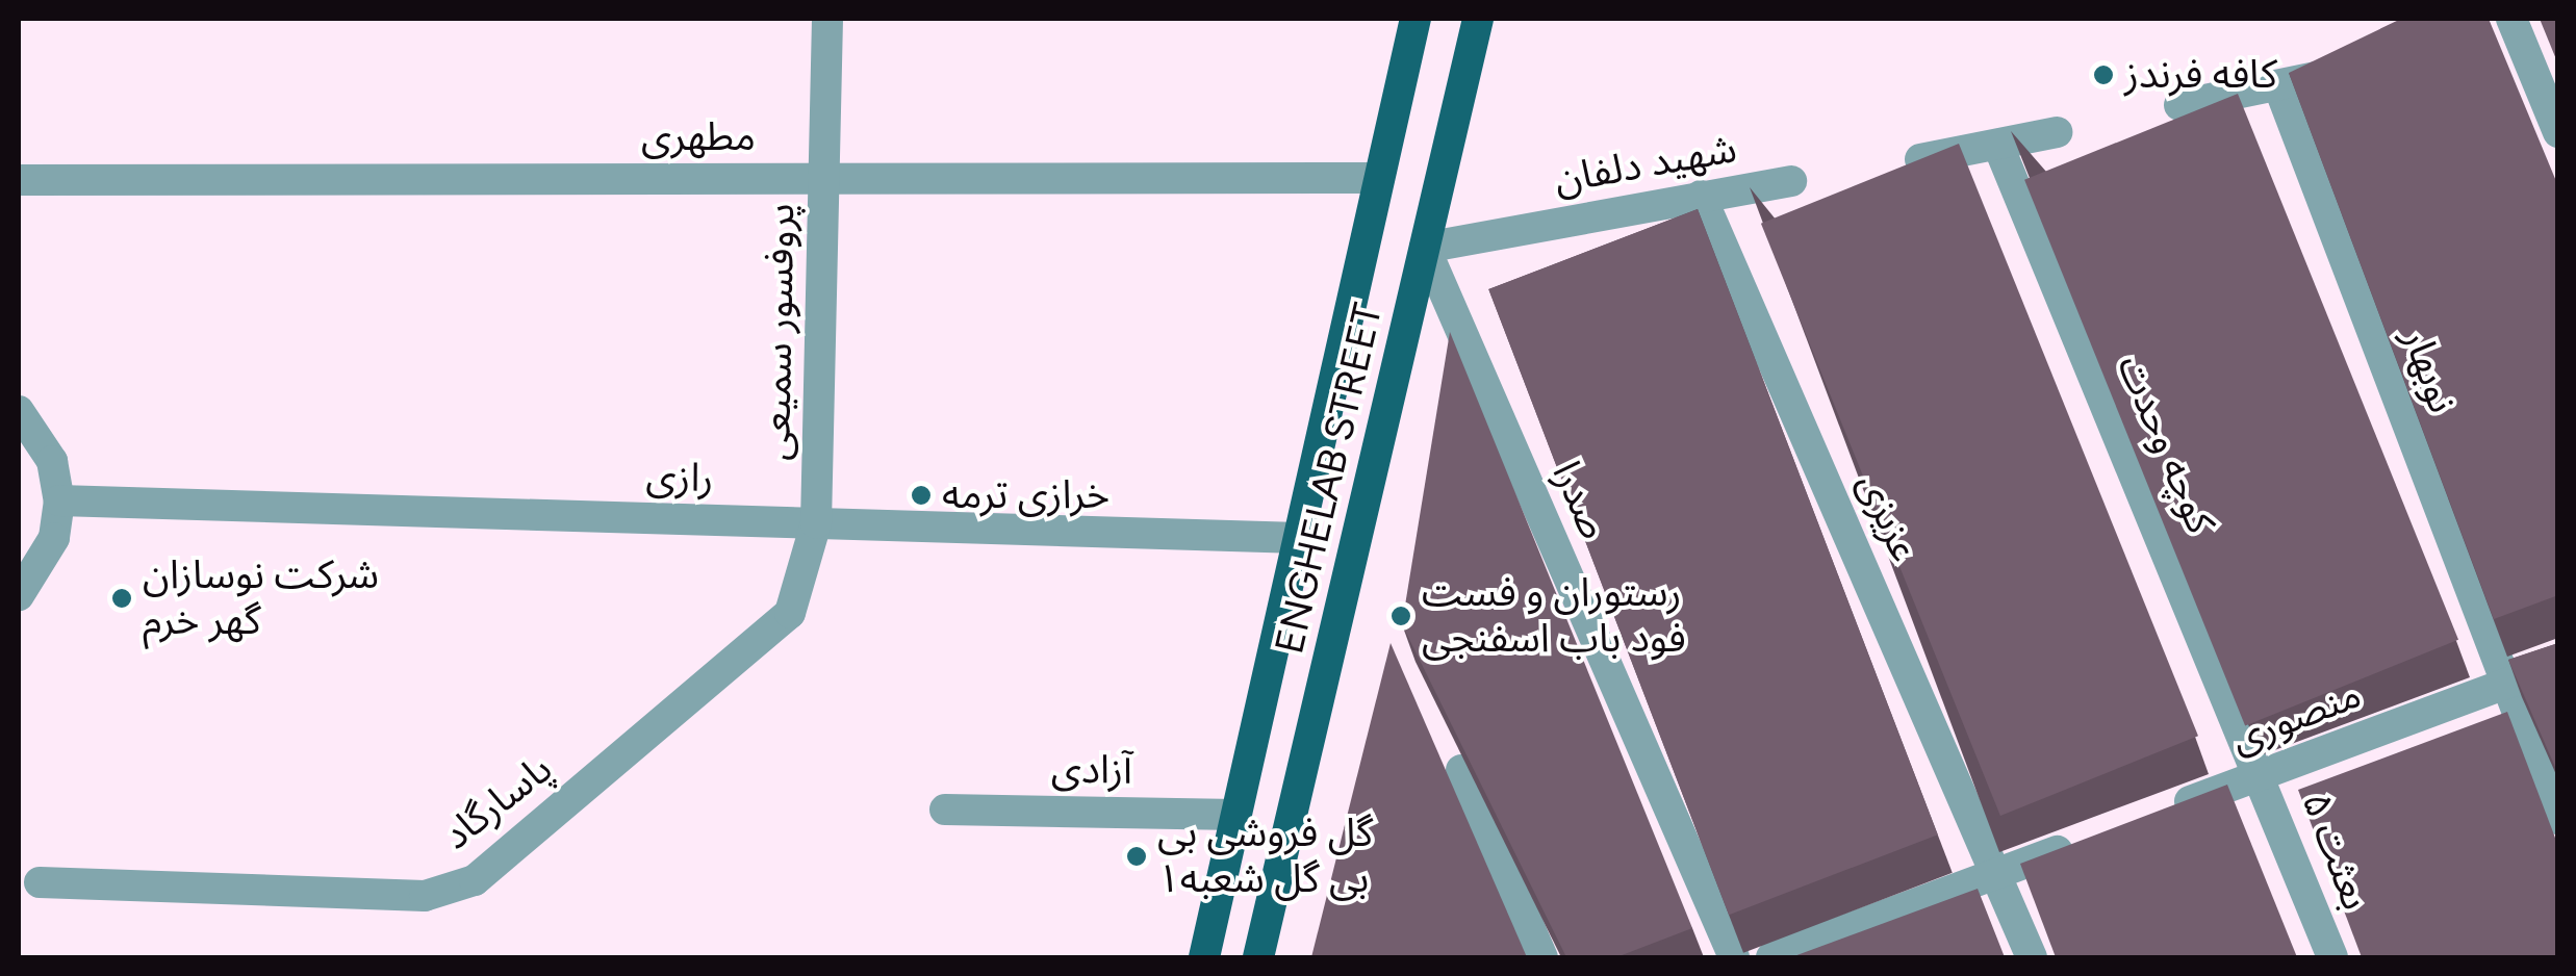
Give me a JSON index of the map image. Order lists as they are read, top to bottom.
{
  "streets": {
    "main road": ["ENGHELAB STREET"],
    "street": [
      "مطهری",
      "شهید دلفان",
      "پروفسور سمیعی",
      "نوبهار",
      "کوچه وحدت",
      "رازی",
      "صدرا",
      "عزیزی",
      "منصوری",
      "آزادی",
      "پاسارگاد",
      "بعثت ۵"
    ]
  },
  "crossings": [
    ["مطهری", "پروفسور سمیعی"],
    ["مطهری", "ENGHELAB STREET"],
    ["شهید دلفان", "ENGHELAB STREET"],
    ["شهید دلفان", "صدرا"],
    ["شهید دلفان", "عزیزی"],
    ["پروفسور سمیعی", "رازی"],
    ["پروفسور سمیعی", "پاسارگاد"],
    ["نوبهار", "منصوری"],
    ["کوچه وحدت", "منصوری"],
    ["کوچه وحدت", "بعثت ۵"],
    ["رازی", "ENGHELAB STREET"],
    ["رازی", "پاسارگاد"],
    ["ENGHELAB STREET", "صدرا"],
    ["ENGHELAB STREET", "آزادی"],
    ["منصوری", "بعثت ۵"]
  ],
  "places": [
    "کافه فرندز",
    "خرازی ترمه",
    "شرکت نوسازان گهر خرم",
    "رستوران و فست فود باب اسفنجی",
    "گل فروشی بی بی گل شعبه۱"
  ]
}
